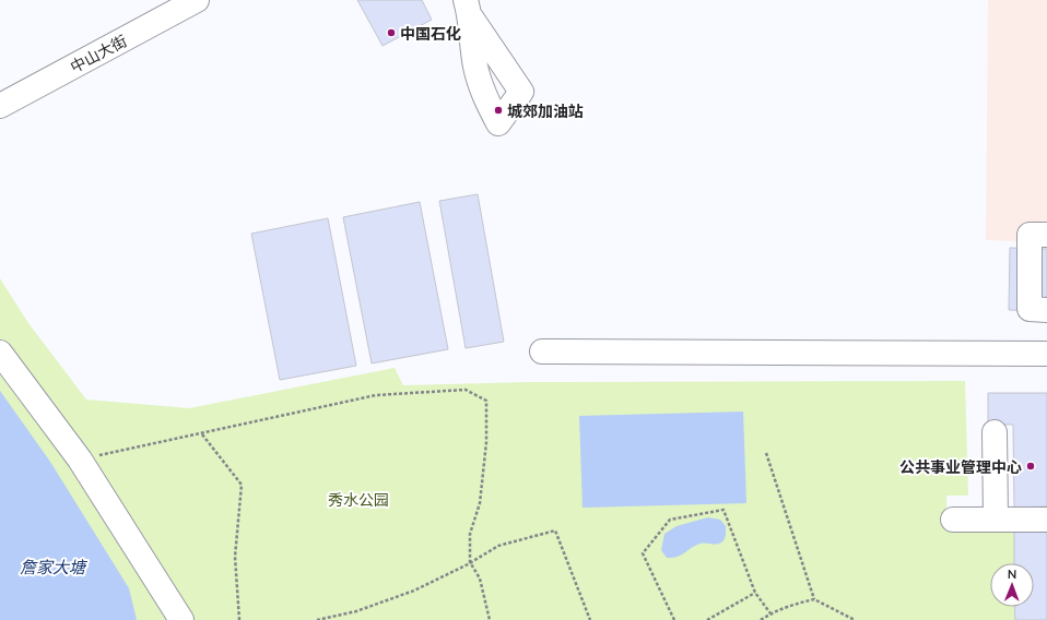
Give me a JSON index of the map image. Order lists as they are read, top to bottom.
{
  "streets": {
    "street": ["中山大街"]
  },
  "water": ["詹家大塘"],
  "parks": ["秀水公园"],
  "places": ["中国石化", "城郊加油站", "公共事业管理中心"],
  "north": "top"
}
